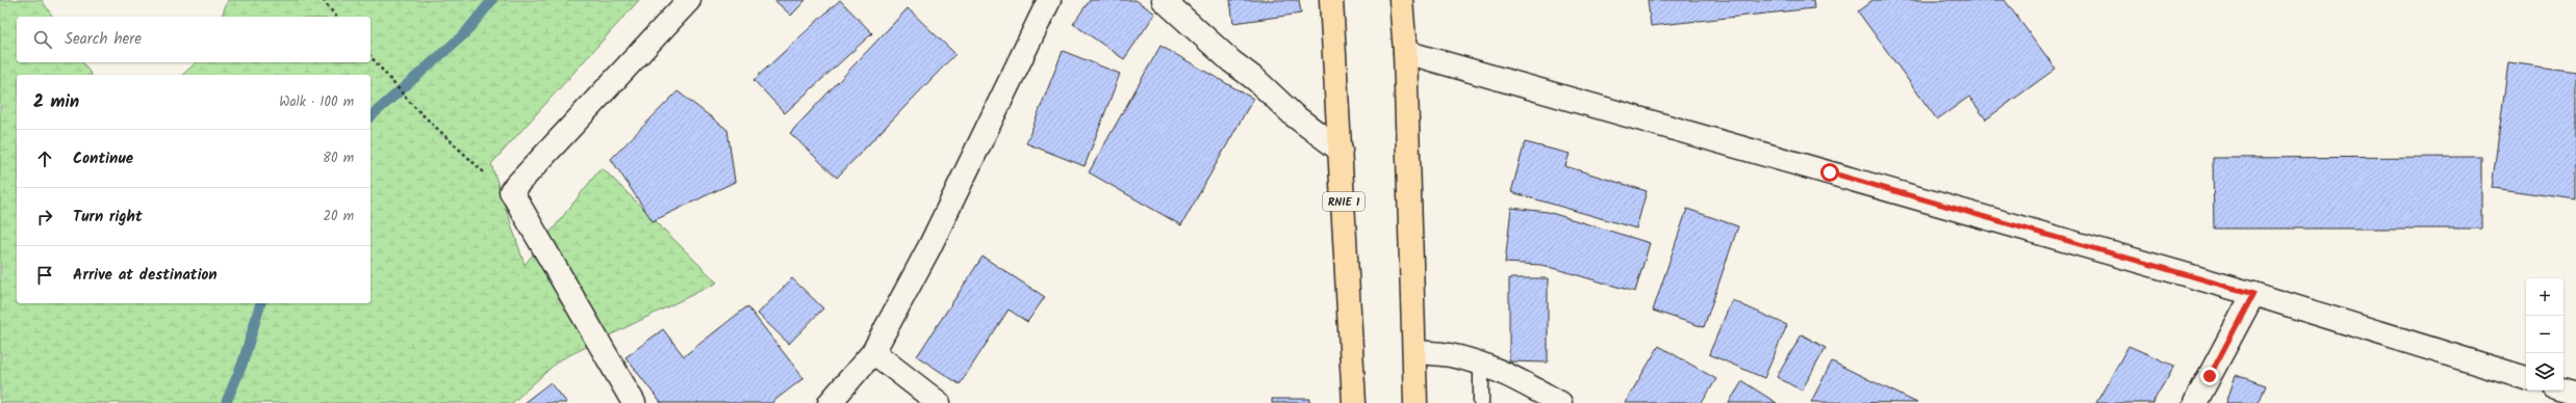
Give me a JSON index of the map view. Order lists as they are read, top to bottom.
{
  "streets": {
    "highway": ["RNIE 1"]
  },
  "page": {
    "search": "Search here",
    "heading": ["2 min", "Walk · 100 m"],
    "list": [
      ["Continue", "80 m"],
      ["Turn right", "20 m"],
      "Arrive at destination"
    ],
    "map_buttons": ["+", "−"]
  }
}
